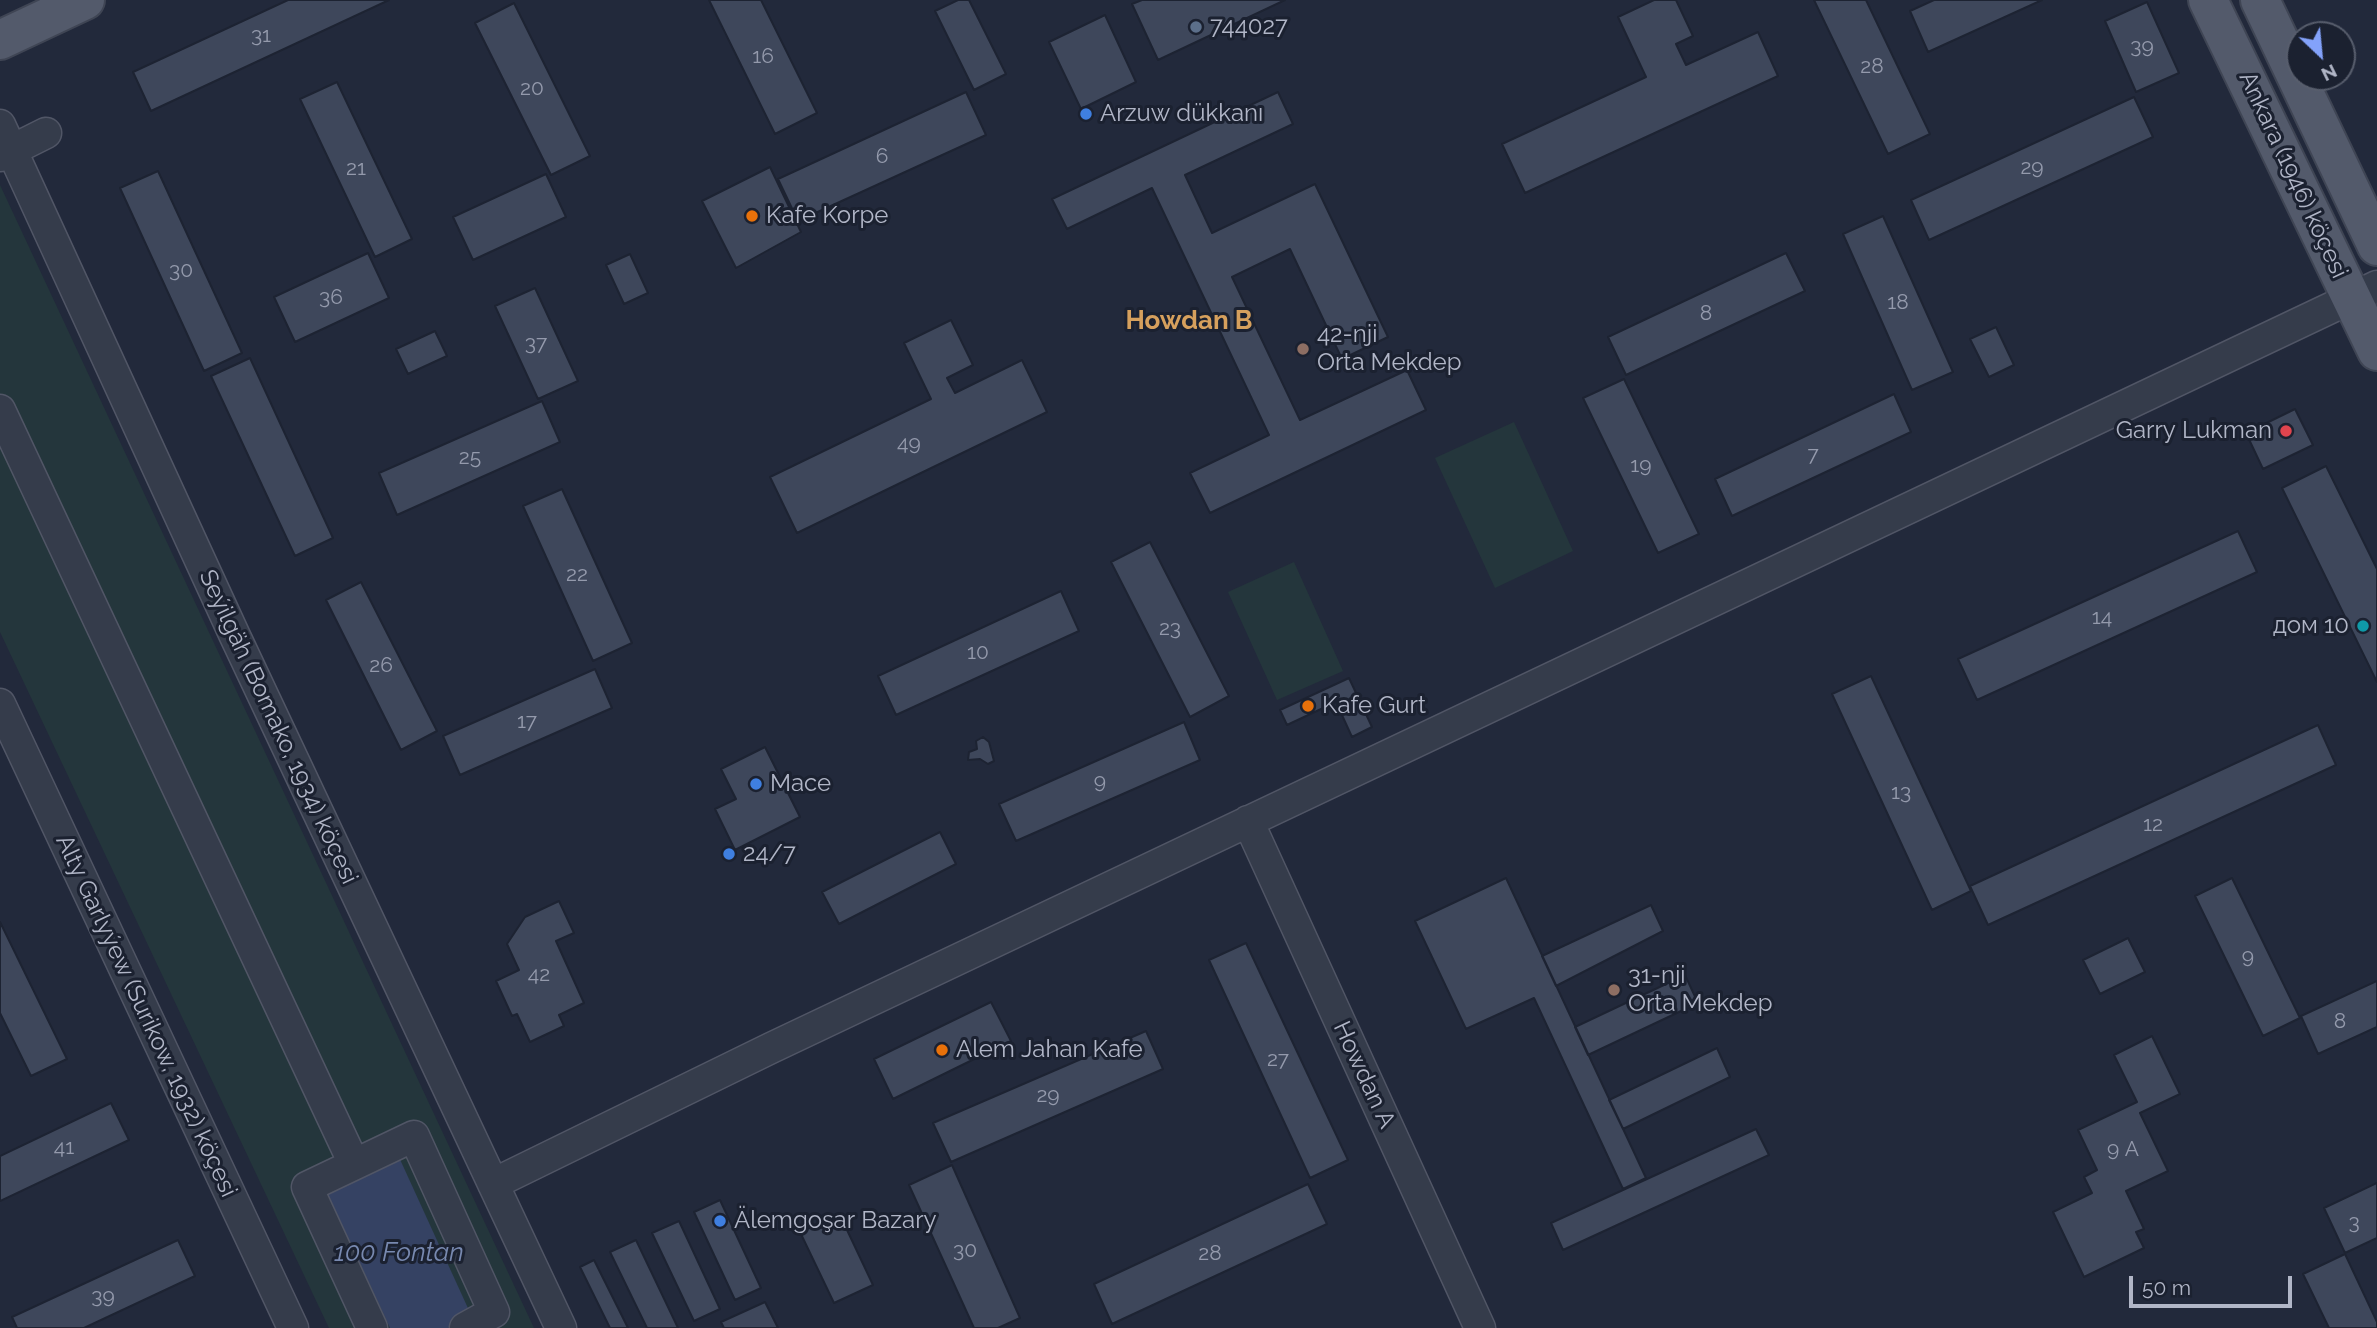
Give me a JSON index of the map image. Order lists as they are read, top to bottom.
{
  "streets": {
    "main road": ["Ankara (1946) köçesi"],
    "street": ["Seýilgäh (Bomako, 1934) köçesi", "Alty Garlyýew (Surikow, 1932) köçesi", "Howdan A"]
  },
  "districts": ["Howdan B"],
  "water": ["100 Fontan"],
  "places": [
    "744027",
    "Arzuw dükkanı",
    "Kafe Korpe",
    "42-nji Orta Mekdep",
    "Garry Lukman",
    "дом 10",
    "Kafe Gurt",
    "Mace",
    "24/7",
    "31-nji Orta Mekdep",
    "Alem Jahan Kafe",
    "Älemgoşar Bazary"
  ],
  "house_numbers": [
    "31",
    "39",
    "16",
    "28",
    "20",
    "6",
    "29",
    "21",
    "30",
    "36",
    "18",
    "8",
    "37",
    "49",
    "7",
    "25",
    "19",
    "22",
    "14",
    "23",
    "10",
    "26",
    "17",
    "9",
    "13",
    "12",
    "9",
    "42",
    "8",
    "27",
    "29",
    "41",
    "9 А",
    "3",
    "30",
    "28",
    "39"
  ],
  "scale_bar": "50 m",
  "north": "bottom right"
}
